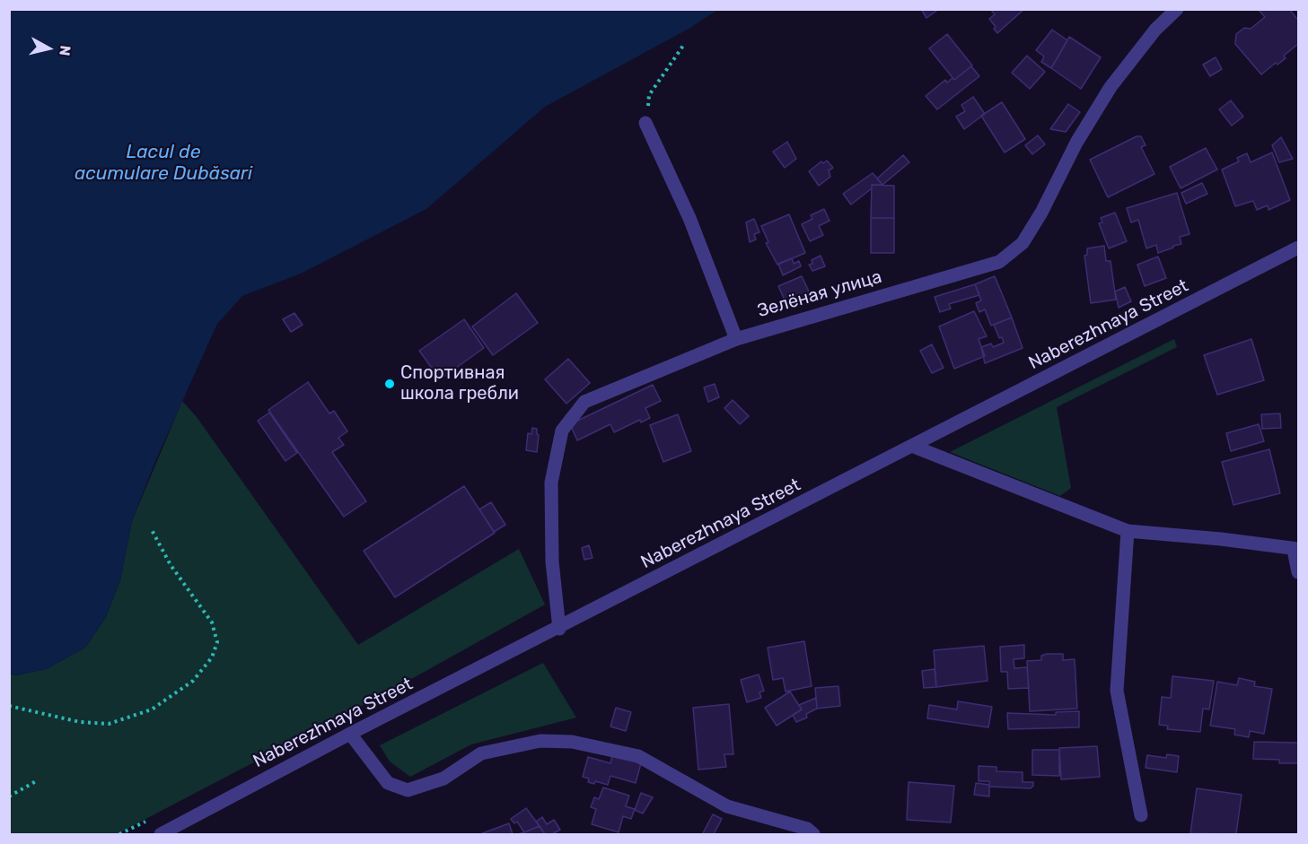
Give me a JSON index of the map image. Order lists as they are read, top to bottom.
{
  "streets": {
    "street": ["Зелёная улица", "Naberezhnaya Street"]
  },
  "crossings": [
    ["Зелёная улица", "Naberezhnaya Street"]
  ],
  "water": ["Lacul de acumulare Dubăsari"],
  "places": ["Спортивная школа гребли"],
  "north": "right"
}
